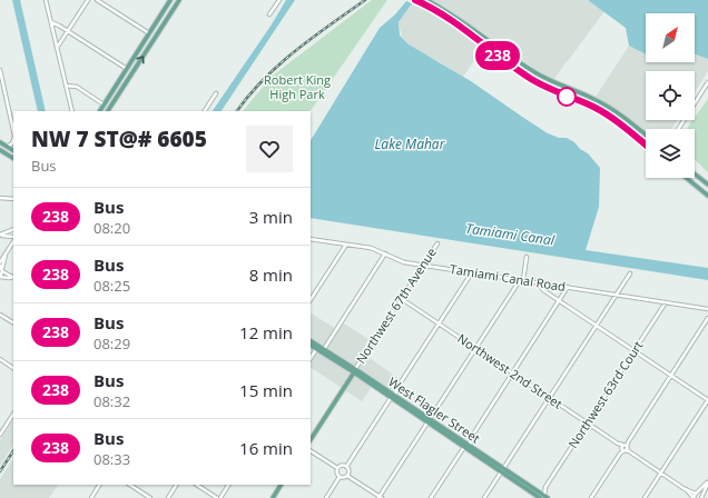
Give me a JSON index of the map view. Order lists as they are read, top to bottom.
{
  "streets": {
    "main road": ["West Flagler Street"],
    "street": [
      "Tamiami Canal Road",
      "Northwest 67th Avenue",
      "Northwest 2nd Street",
      "Northwest 63rd Court"
    ]
  },
  "crossings": [
    ["Tamiami Canal Road", "Northwest 67th Avenue"],
    ["Tamiami Canal Road", "Northwest 63rd Court"],
    ["Northwest 67th Avenue", "Northwest 2nd Street"],
    ["Northwest 67th Avenue", "West Flagler Street"],
    ["Northwest 2nd Street", "Northwest 63rd Court"],
    ["Northwest 63rd Court", "West Flagler Street"]
  ],
  "water": ["Lake Mahar", "Tamiami Canal"],
  "parks": ["Robert King High Park"],
  "lines": ["bus line 238"],
  "north": "top right",
  "page": {
    "on_map": "238",
    "heading": ["NW 7 ST@# 6605", "Bus"],
    "list": [
      {
        "mark": "238",
        "name": "Bus",
        "note": "08:20",
        "value": "3 min"
      },
      {
        "mark": "238",
        "name": "Bus",
        "note": "08:25",
        "value": "8 min"
      },
      {
        "mark": "238",
        "name": "Bus",
        "note": "08:29",
        "value": "12 min"
      },
      {
        "mark": "238",
        "name": "Bus",
        "note": "08:32",
        "value": "15 min"
      },
      {
        "mark": "238",
        "name": "Bus",
        "note": "08:33",
        "value": "16 min"
      }
    ]
  }
}
